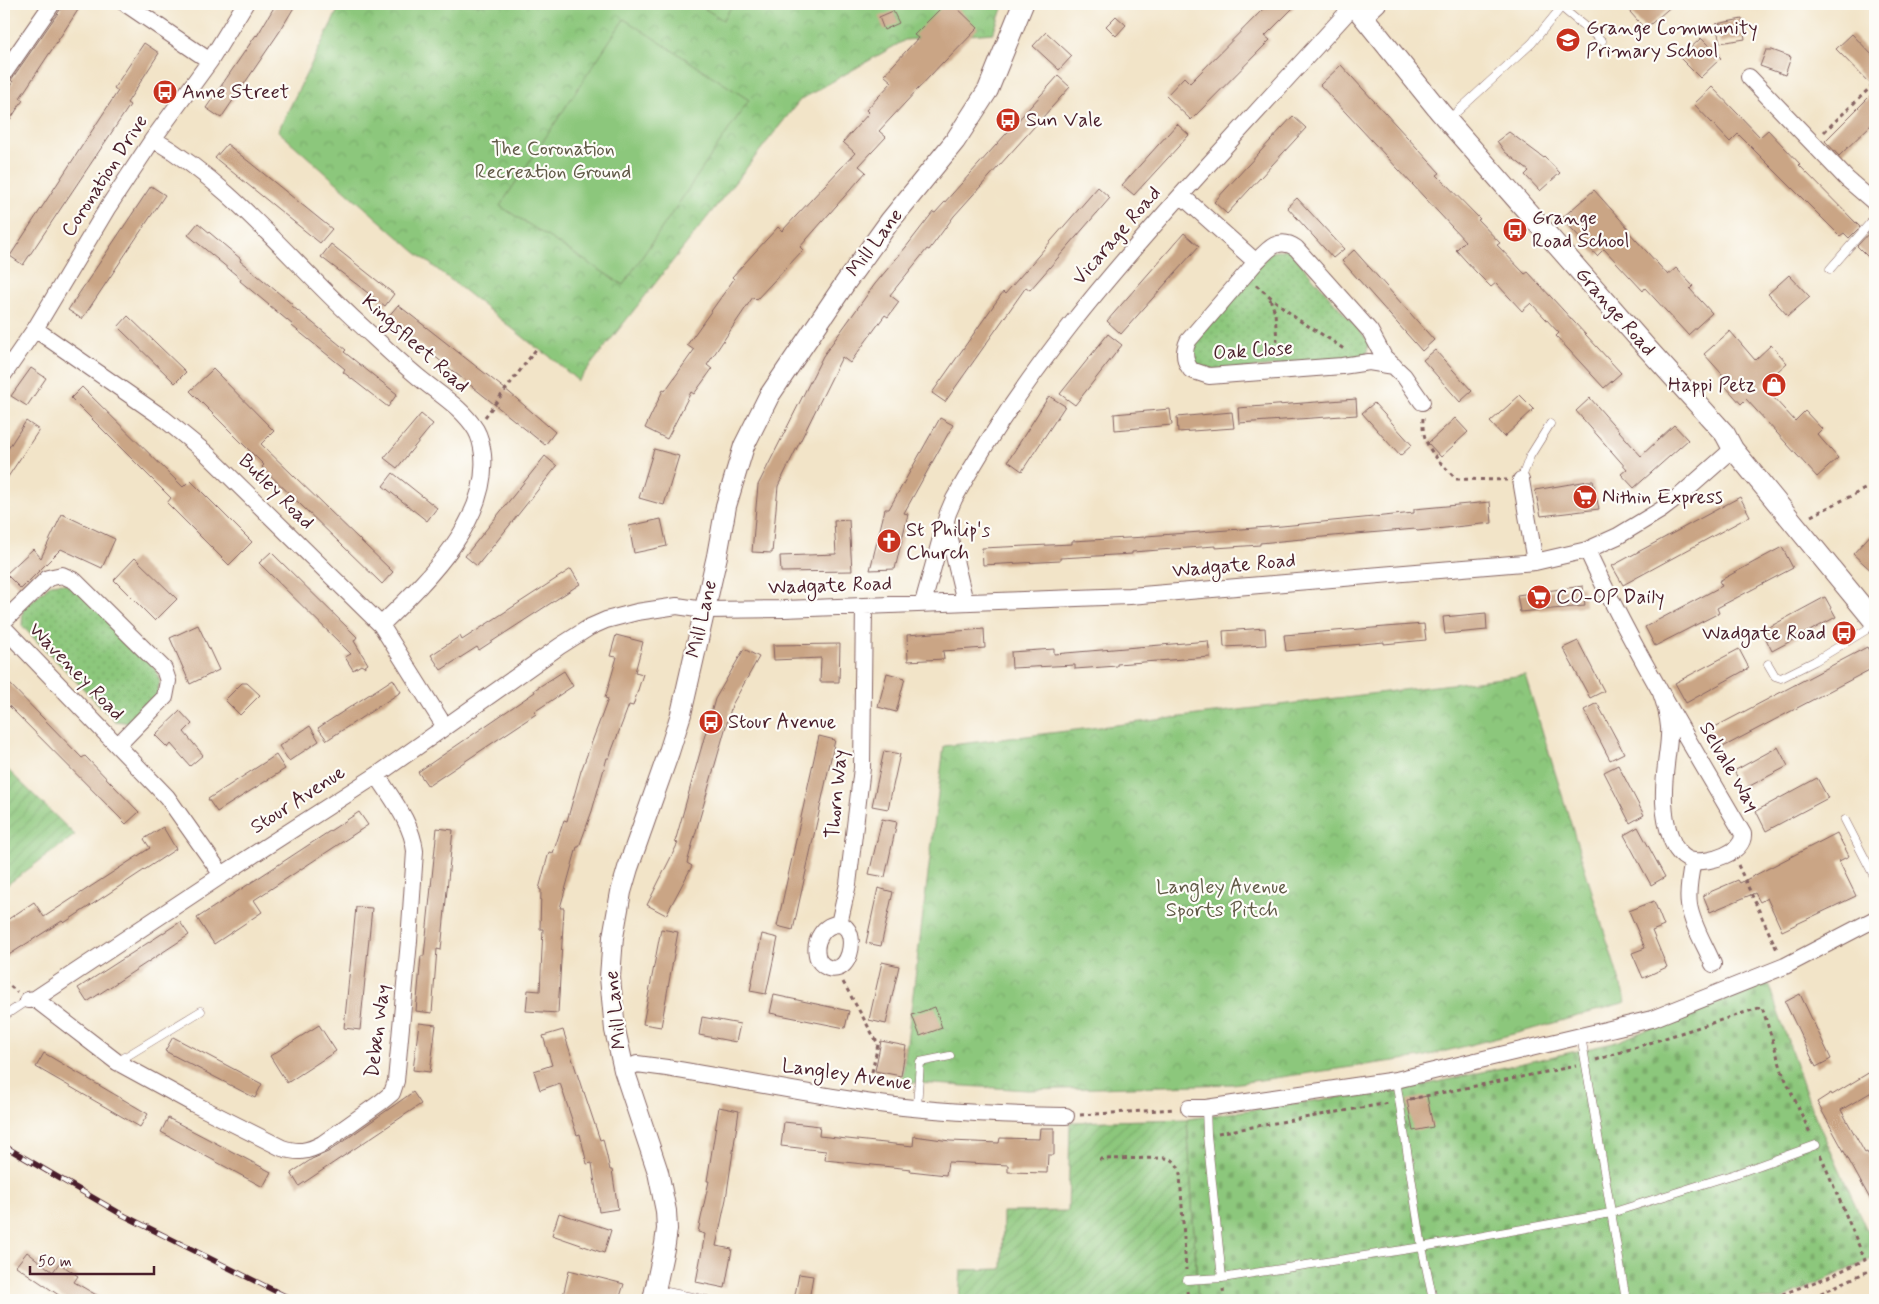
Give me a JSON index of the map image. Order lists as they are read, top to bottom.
{
  "streets": {
    "street": [
      "Coronation Drive",
      "Vicarage Road",
      "Mill Lane",
      "Grange Road",
      "Kingsfleet Road",
      "Oak Close",
      "Butley Road",
      "Wadgate Road",
      "Waveney Road",
      "Selvale Way",
      "Thorn Way",
      "Stour Avenue",
      "Deben Way",
      "Langley Avenue"
    ]
  },
  "crossings": [
    ["Coronation Drive", "Kingsfleet Road"],
    ["Coronation Drive", "Butley Road"],
    ["Vicarage Road", "Grange Road"],
    ["Vicarage Road", "Wadgate Road"],
    ["Mill Lane", "Wadgate Road"],
    ["Mill Lane", "Stour Avenue"],
    ["Mill Lane", "Langley Avenue"],
    ["Grange Road", "Wadgate Road"],
    ["Kingsfleet Road", "Butley Road"],
    ["Butley Road", "Stour Avenue"],
    ["Wadgate Road", "Selvale Way"],
    ["Wadgate Road", "Thorn Way"],
    ["Wadgate Road", "Stour Avenue"],
    ["Waveney Road", "Stour Avenue"],
    ["Stour Avenue", "Deben Way"]
  ],
  "parks": ["The Coronation Recreation Ground", "Langley Avenue Sports Pitch"],
  "places": {
    "school or university": ["Grange Community Primary School"],
    "bus stop": [
      "Anne Street",
      "Sun Vale",
      "Grange Road School",
      "Wadgate Road",
      "Stour Avenue"
    ],
    "shop": ["Happi Petz"],
    "supermarket": ["Nithin Express", "CO-OP Daily"],
    "church": ["St Philip's Church"]
  },
  "scale_bar": "50 m"
}
